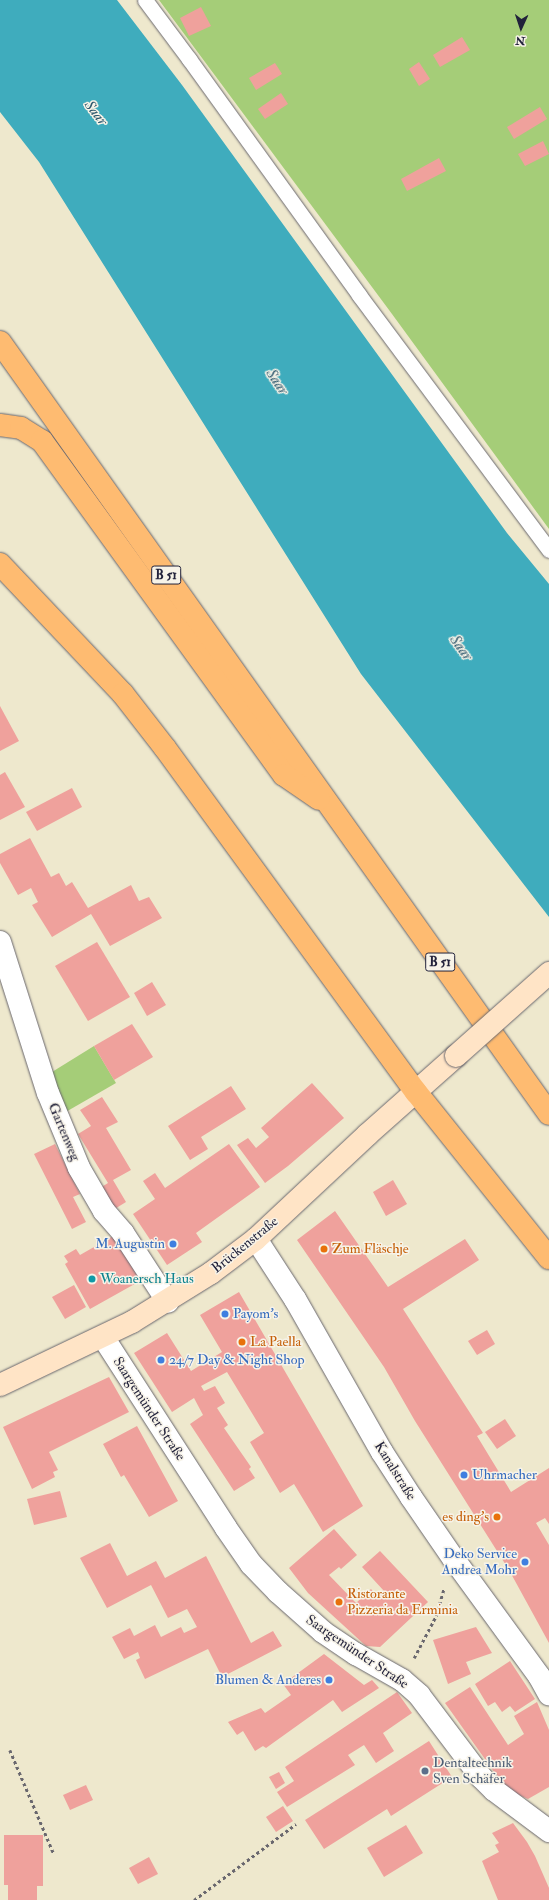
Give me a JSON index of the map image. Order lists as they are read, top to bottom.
{
  "streets": {
    "main road": ["B 51", "Brückenstraße"],
    "street": ["Gartenweg", "Saargemünder Straße", "Kanalstraße"]
  },
  "crossings": [
    ["Gartenweg", "Brückenstraße"],
    ["Brückenstraße", "Saargemünder Straße"],
    ["Brückenstraße", "Kanalstraße"]
  ],
  "water": ["Saar"],
  "places": [
    "M. Augustin",
    "Zum Fläschje",
    "Woanersch Haus",
    "Payom's",
    "La Paella",
    "24/7 Day & Night Shop",
    "Uhrmacher",
    "es ding's",
    "Deko Service Andrea Mohr",
    "Ristorante Pizzeria da Erminia",
    "Blumen & Anderes",
    "Dentaltechnik Sven Schäfer"
  ],
  "north": "bottom"
}
